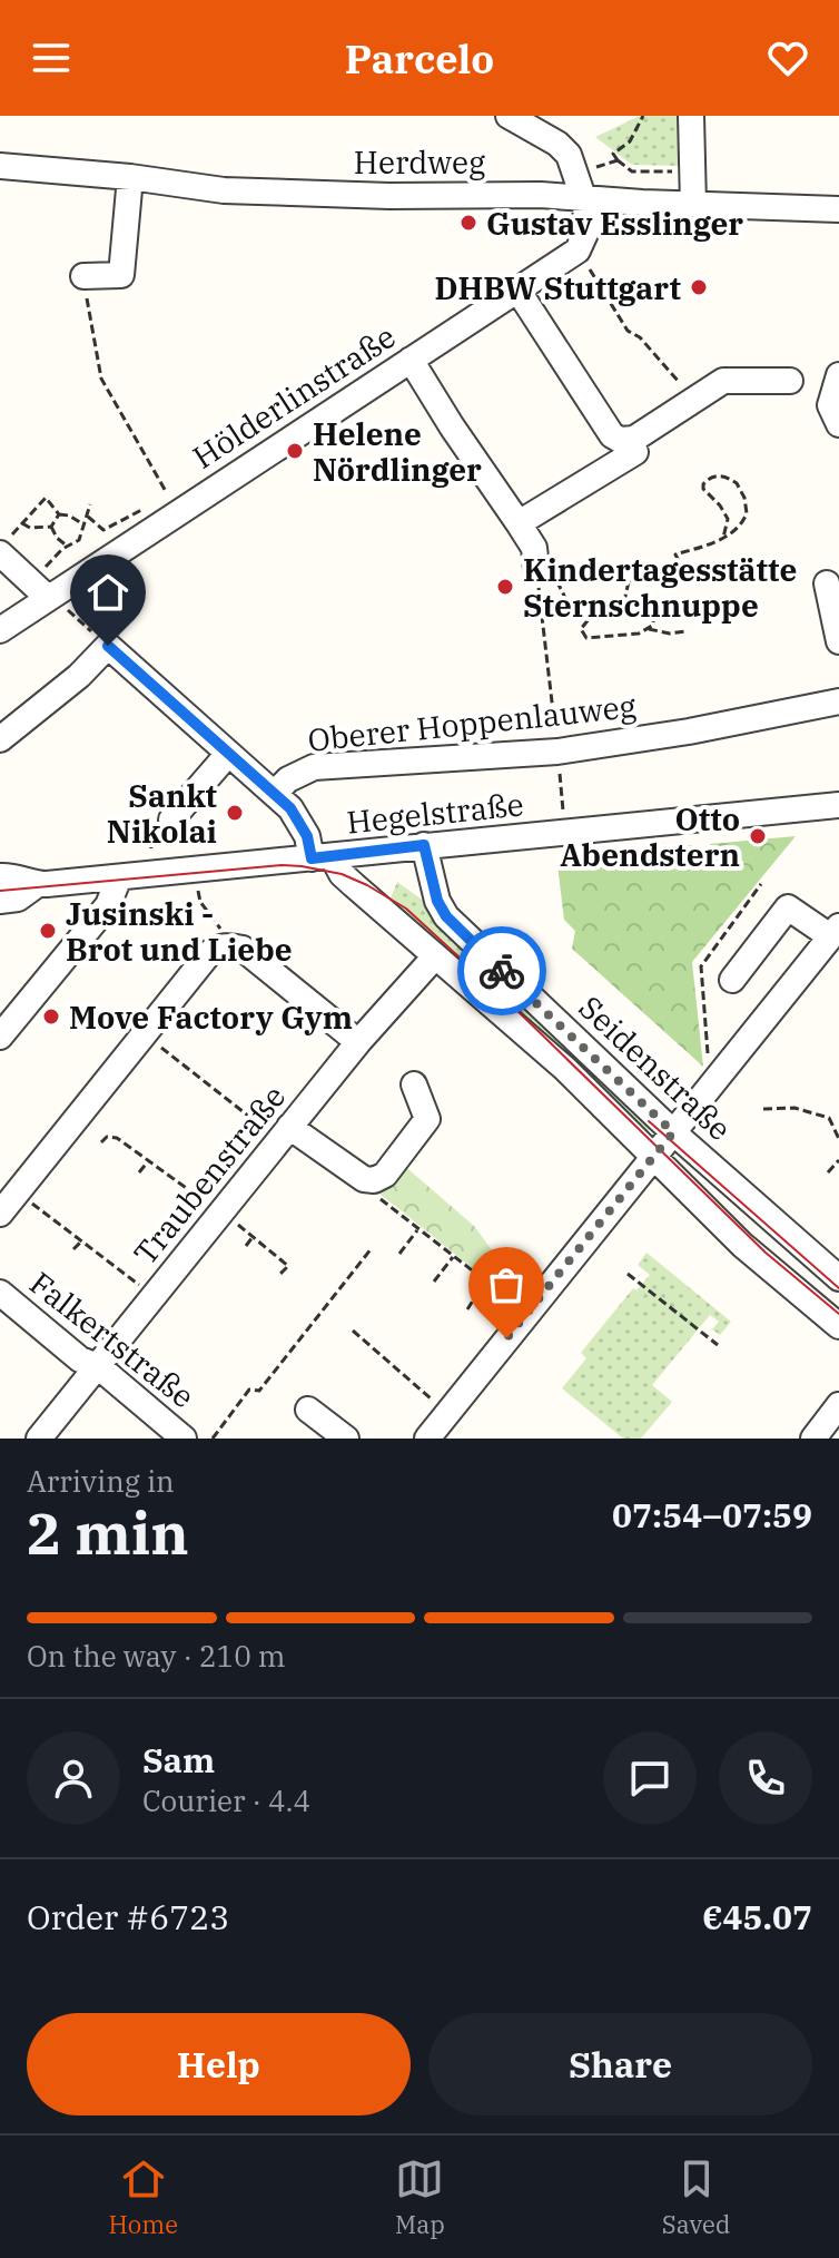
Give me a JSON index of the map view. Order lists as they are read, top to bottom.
{
  "streets": {
    "street": [
      "Herdweg",
      "Hölderlinstraße",
      "Oberer Hoppenlauweg",
      "Hegelstraße",
      "Seidenstraße",
      "Traubenstraße",
      "Falkertstraße"
    ]
  },
  "crossings": [
    ["Oberer Hoppenlauweg", "Seidenstraße"],
    ["Hegelstraße", "Seidenstraße"],
    ["Seidenstraße", "Traubenstraße"],
    ["Traubenstraße", "Falkertstraße"]
  ],
  "places": [
    "Gustav Esslinger",
    "DHBW Stuttgart",
    "Helene Nördlinger",
    "Kindertagesstätte Sternschnuppe",
    "Sankt Nikolai",
    "Otto Abendstern",
    "Jusinski - Brot und Liebe",
    "Move Factory Gym"
  ],
  "page": {
    "header": "Parcelo",
    "heading": ["2 min", "Arriving in", "07:54–07:59"],
    "panel": [
      "Sam",
      "Courier · 4.4",
      "Order #6723",
      "€45.07"
    ],
    "bar": "On the way · 210 m",
    "buttons": ["Help", "Share"],
    "tabs": ["Home", "Map", "Saved"]
  }
}
